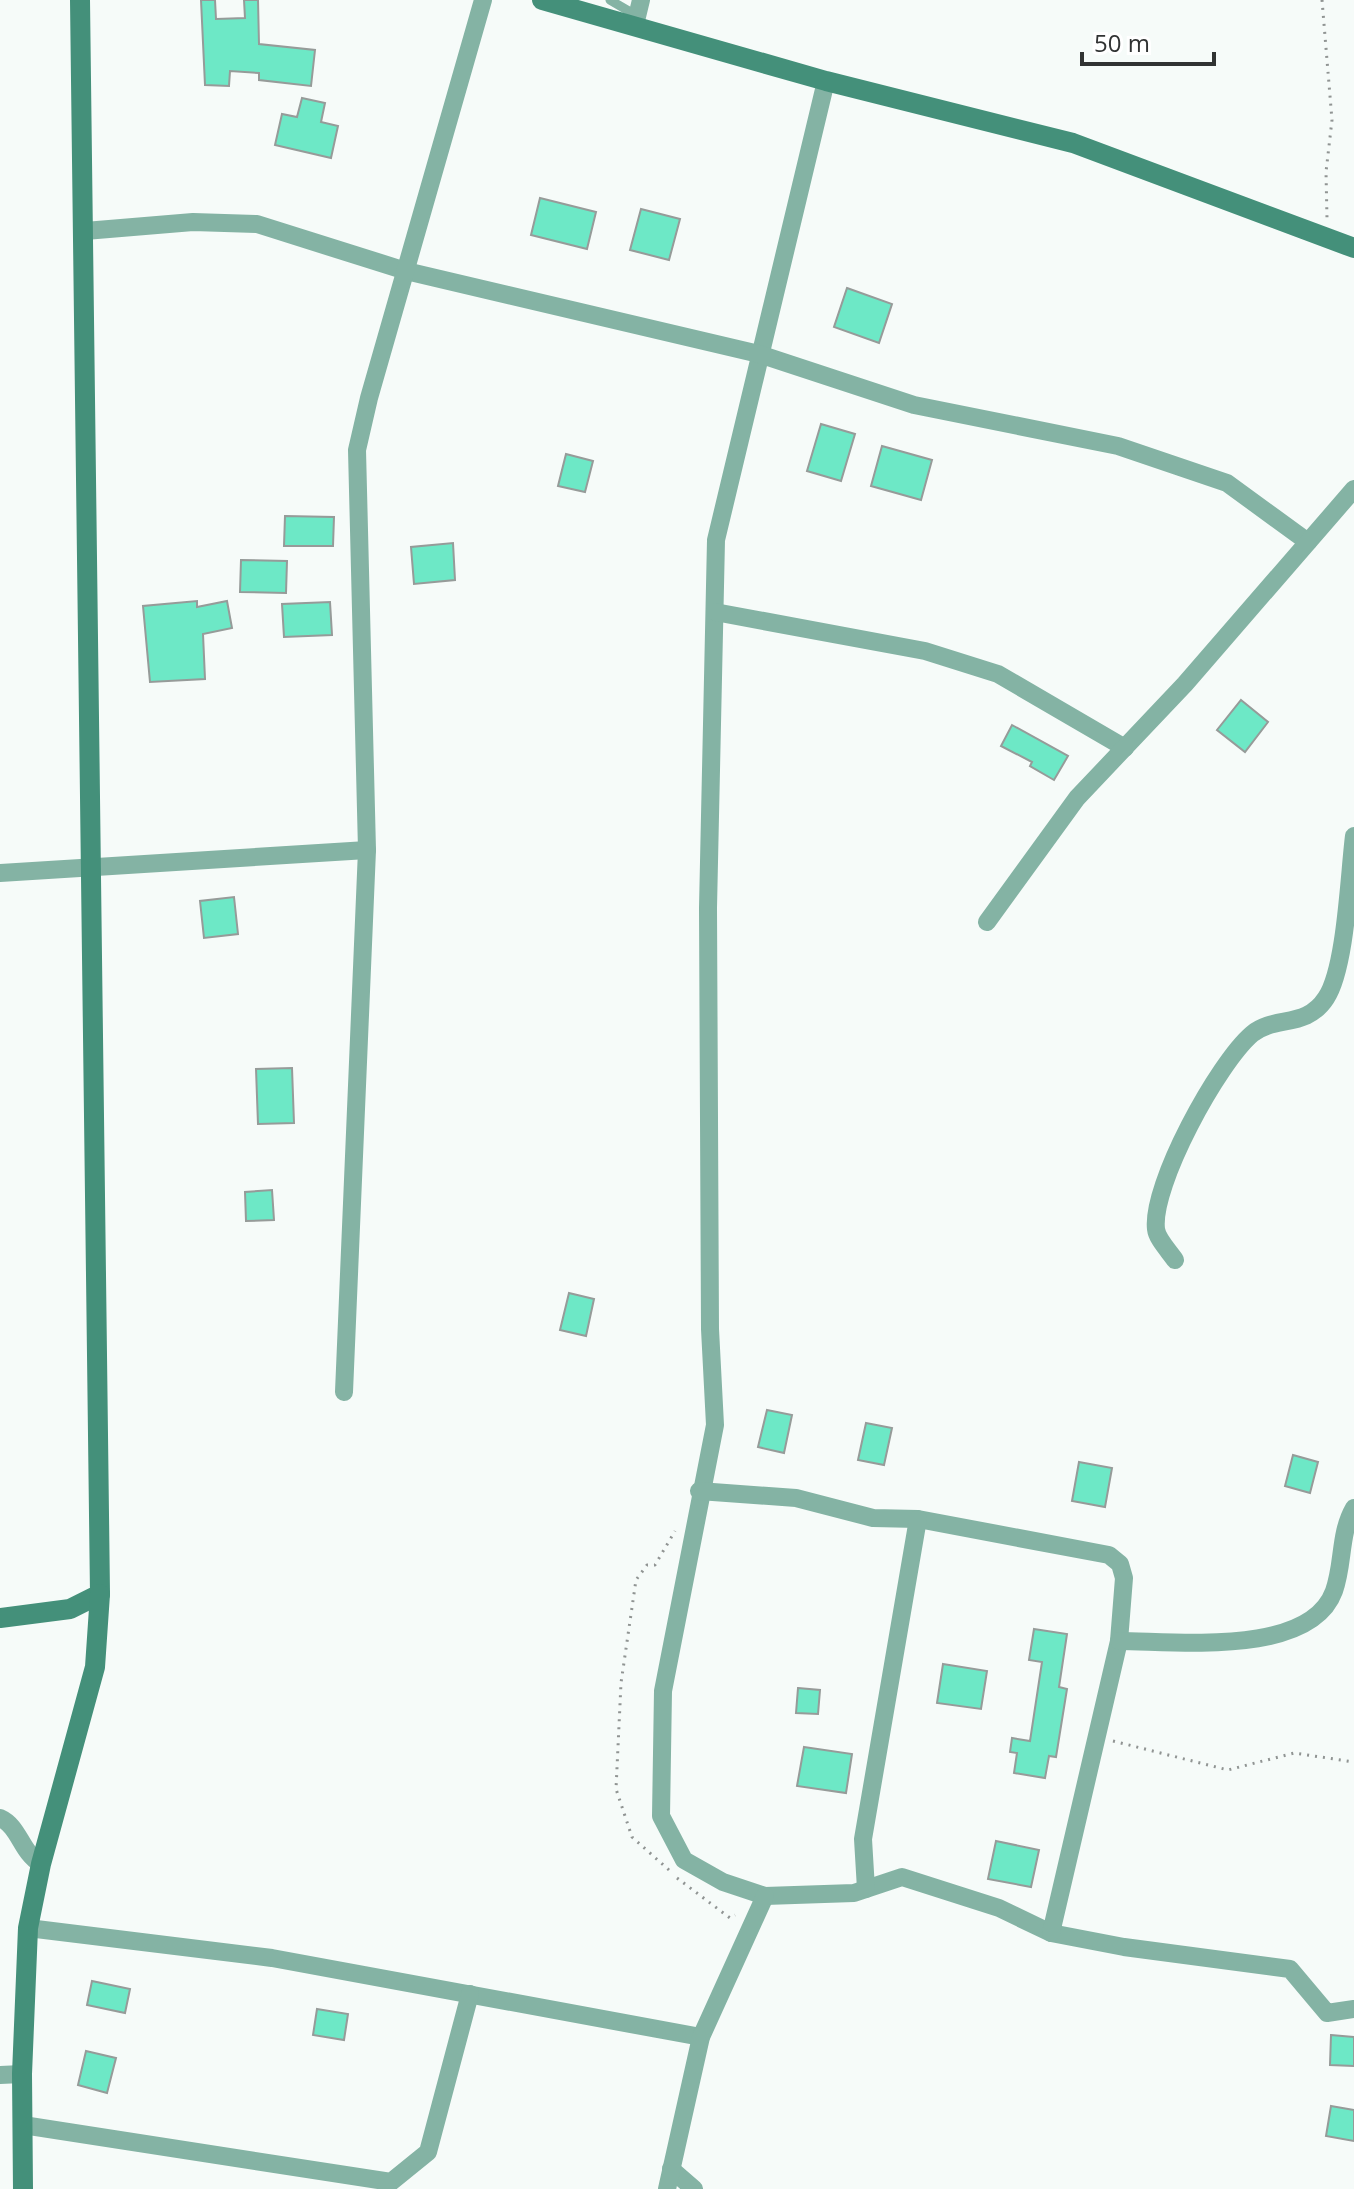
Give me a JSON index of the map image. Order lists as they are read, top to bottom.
{
  "scale_bar": "50 m"
}
